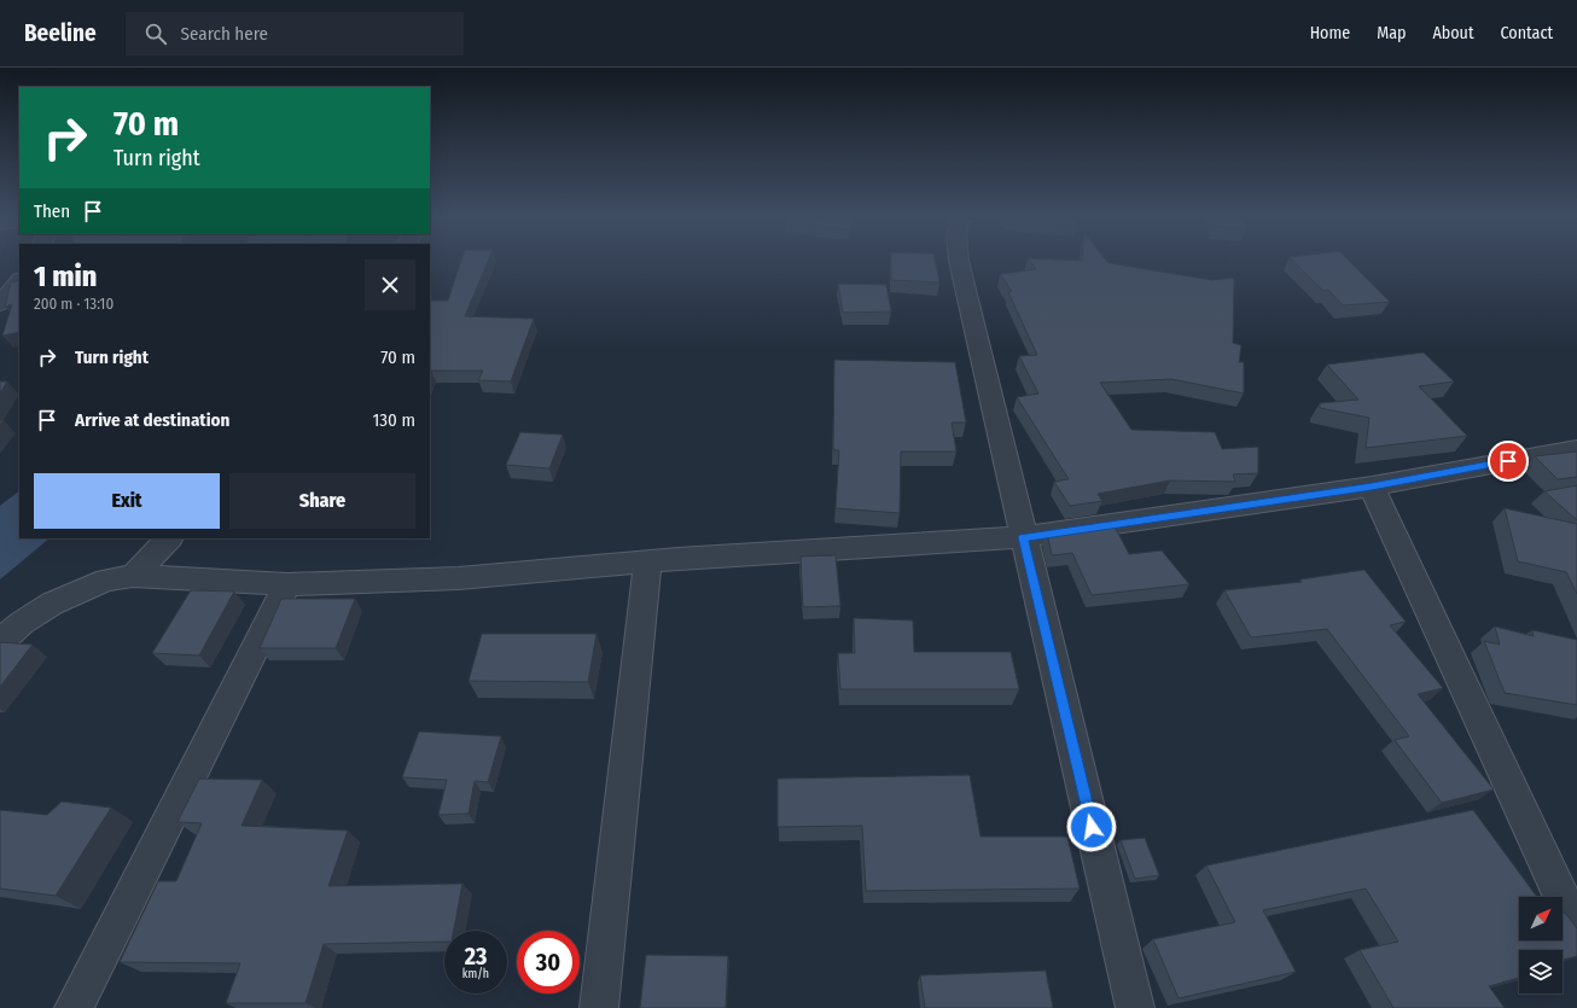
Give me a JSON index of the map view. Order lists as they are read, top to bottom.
{
  "north": "top right",
  "page": {
    "header": "Beeline",
    "search": "Search here",
    "nav": [
      "Home",
      "Map",
      "About",
      "Contact"
    ],
    "turn": ["70 m", "Turn right"],
    "then": "Then",
    "heading": ["1 min", "200 m · 13:10"],
    "list": [
      {
        "name": "Turn right",
        "value": "70 m"
      },
      {
        "name": "Arrive at destination",
        "value": "130 m"
      }
    ],
    "buttons": ["Exit", "Share"],
    "speed": "23 km/h",
    "limit": "30"
  }
}
